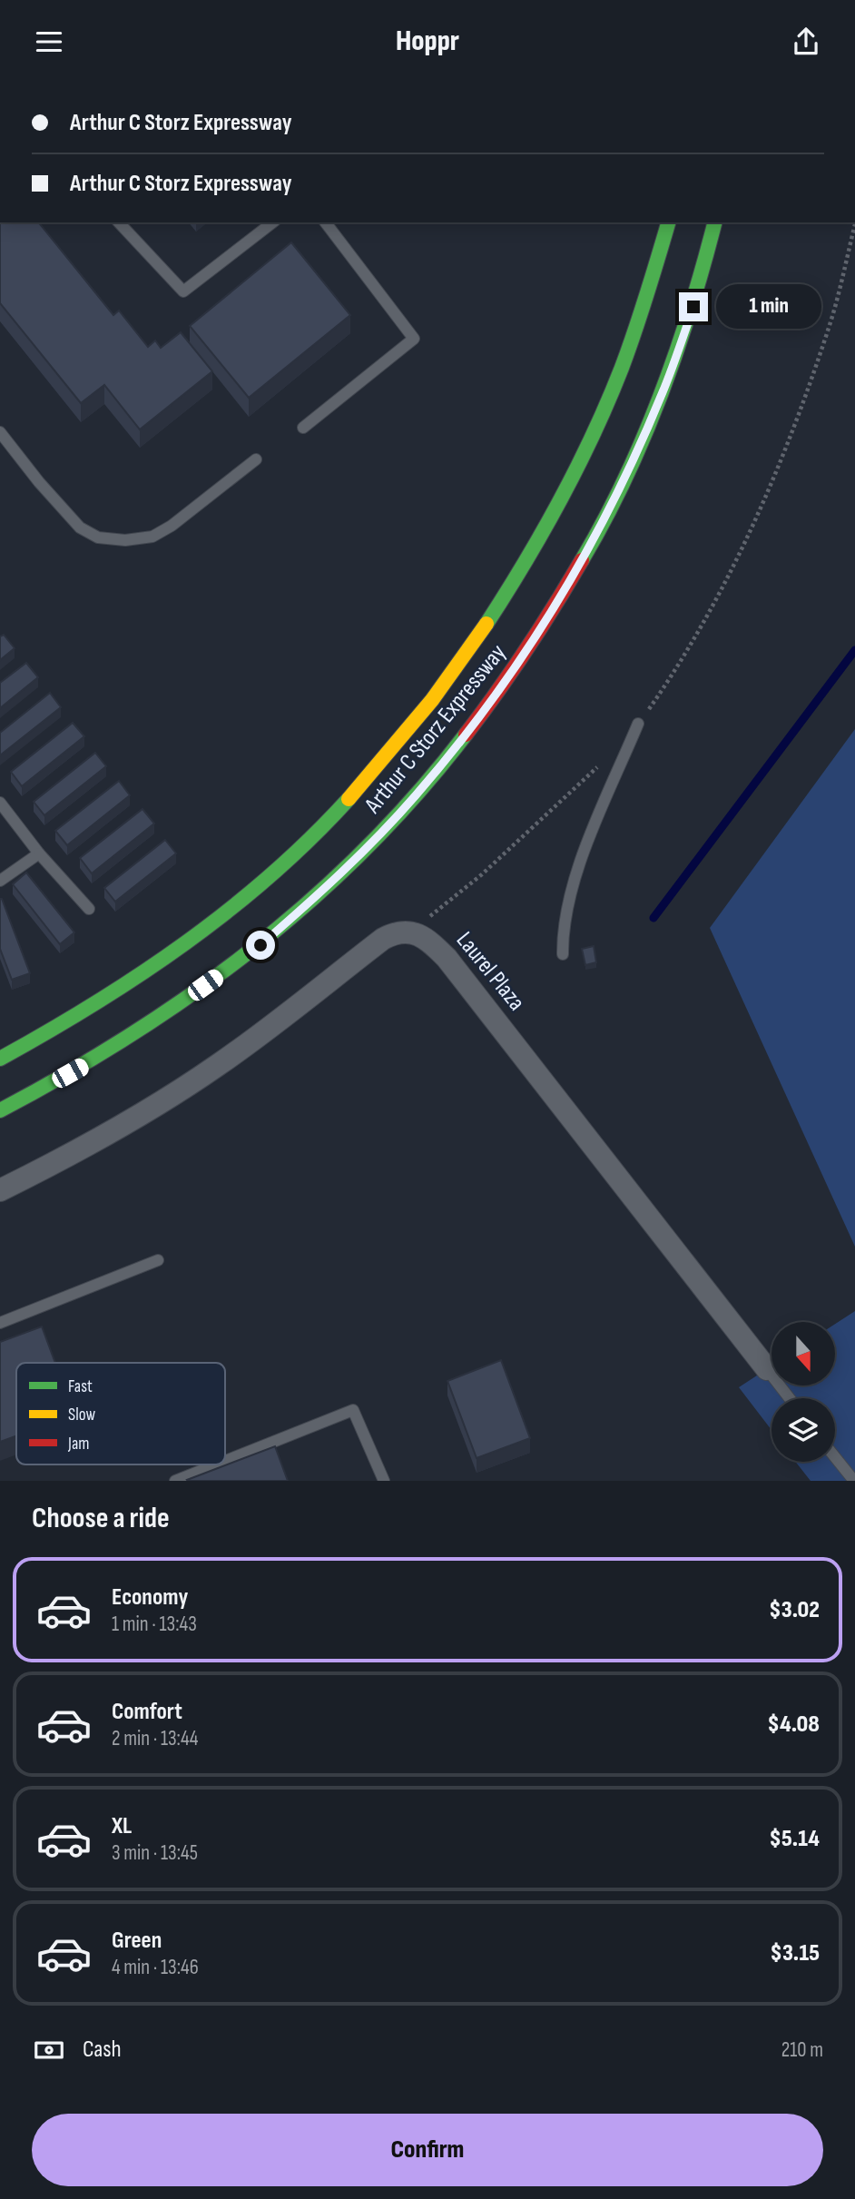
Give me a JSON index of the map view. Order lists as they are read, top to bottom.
{
  "streets": {
    "highway": ["Arthur C Storz Expressway"],
    "street": ["Laurel Plaza"]
  },
  "legend": ["Fast", "Slow", "Jam"],
  "north": "bottom",
  "page": {
    "header": "Hoppr",
    "banner": ["Arthur C Storz Expressway", "Arthur C Storz Expressway"],
    "bubble": "1 min",
    "heading": "Choose a ride",
    "list": [
      {
        "name": "Economy",
        "note": "1 min · 13:43",
        "value": "$3.02"
      },
      {
        "name": "Comfort",
        "note": "2 min · 13:44",
        "value": "$4.08"
      },
      {
        "name": "XL",
        "note": "3 min · 13:45",
        "value": "$5.14"
      },
      {
        "name": "Green",
        "note": "4 min · 13:46",
        "value": "$3.15"
      }
    ],
    "pay": ["Cash", "210 m"],
    "buttons": "Confirm"
  }
}
